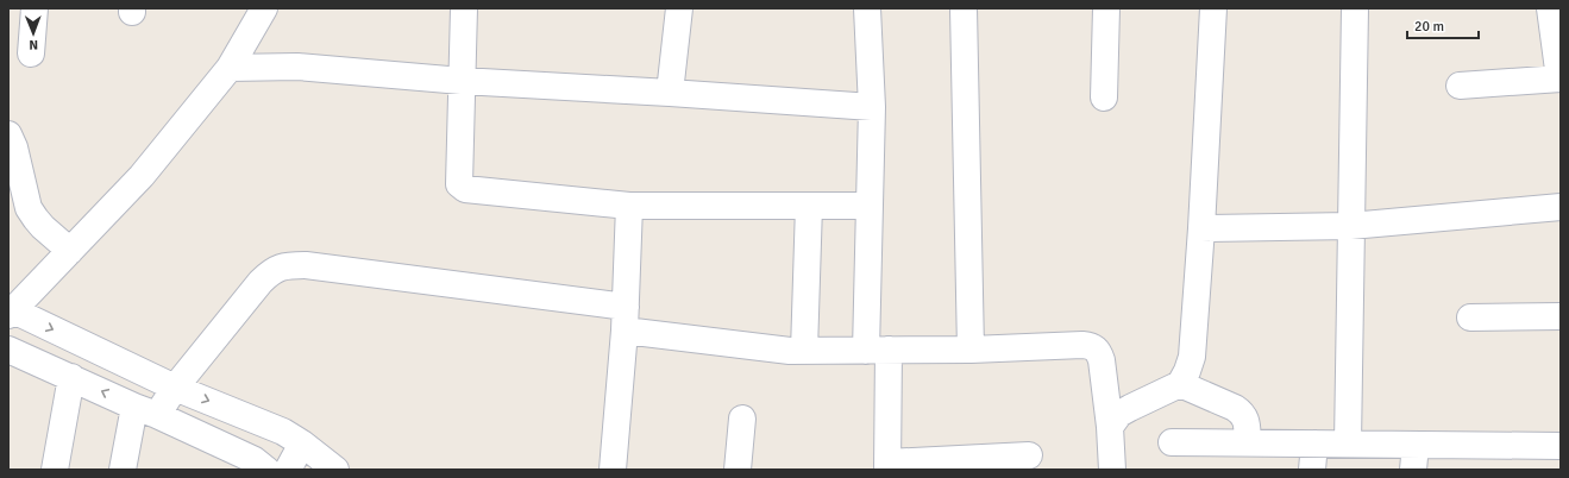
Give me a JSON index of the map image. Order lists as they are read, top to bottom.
{
  "scale_bar": "20 m",
  "north": "bottom"
}
